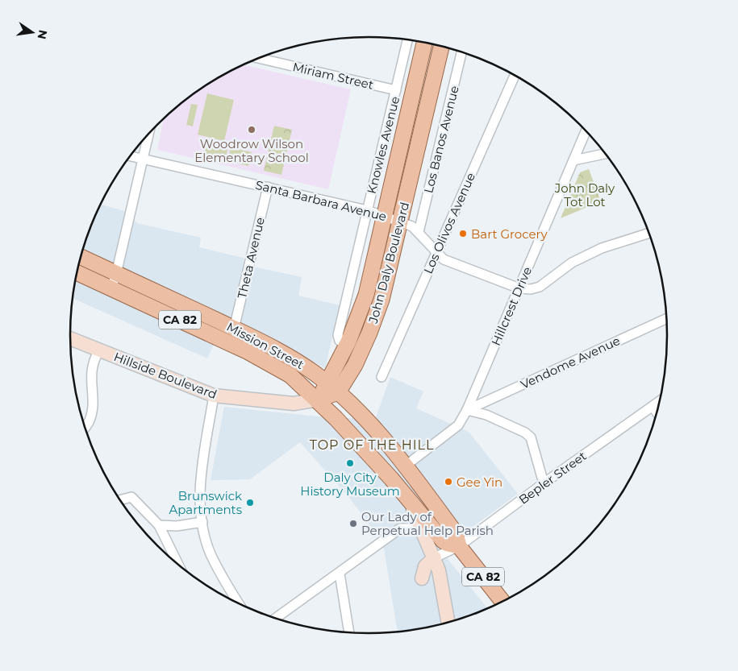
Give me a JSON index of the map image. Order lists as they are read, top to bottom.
{
  "streets": {
    "main road": [
      "John Daly Boulevard",
      "CA 82",
      "Mission Street",
      "Hillside Boulevard"
    ],
    "street": [
      "Miriam Street",
      "Los Banos Avenue",
      "Knowles Avenue",
      "Santa Barbara Avenue",
      "Los Olivos Avenue",
      "Theta Avenue",
      "Hillcrest Drive",
      "Vendome Avenue",
      "Bepler Street"
    ]
  },
  "crossings": [
    ["Miriam Street", "Knowles Avenue"],
    ["Los Banos Avenue", "Santa Barbara Avenue"],
    ["Knowles Avenue", "Santa Barbara Avenue"],
    ["Knowles Avenue", "John Daly Boulevard"],
    ["Santa Barbara Avenue", "Los Olivos Avenue"],
    ["Santa Barbara Avenue", "Theta Avenue"],
    ["Santa Barbara Avenue", "John Daly Boulevard"],
    ["Santa Barbara Avenue", "Hillcrest Drive"],
    ["Theta Avenue", "Mission Street"],
    ["John Daly Boulevard", "Mission Street"],
    ["Hillcrest Drive", "Mission Street"],
    ["Hillcrest Drive", "Vendome Avenue"],
    ["CA 82", "Mission Street"],
    ["CA 82", "Bepler Street"],
    ["Mission Street", "Hillside Boulevard"],
    ["Mission Street", "Bepler Street"]
  ],
  "districts": ["TOP OF THE HILL"],
  "parks": ["John Daly Tot Lot"],
  "places": [
    "Woodrow Wilson Elementary School",
    "Bart Grocery",
    "Daly City History Museum",
    "Gee Yin",
    "Brunswick Apartments",
    "Our Lady of Perpetual Help Parish"
  ],
  "north": "right"
}
